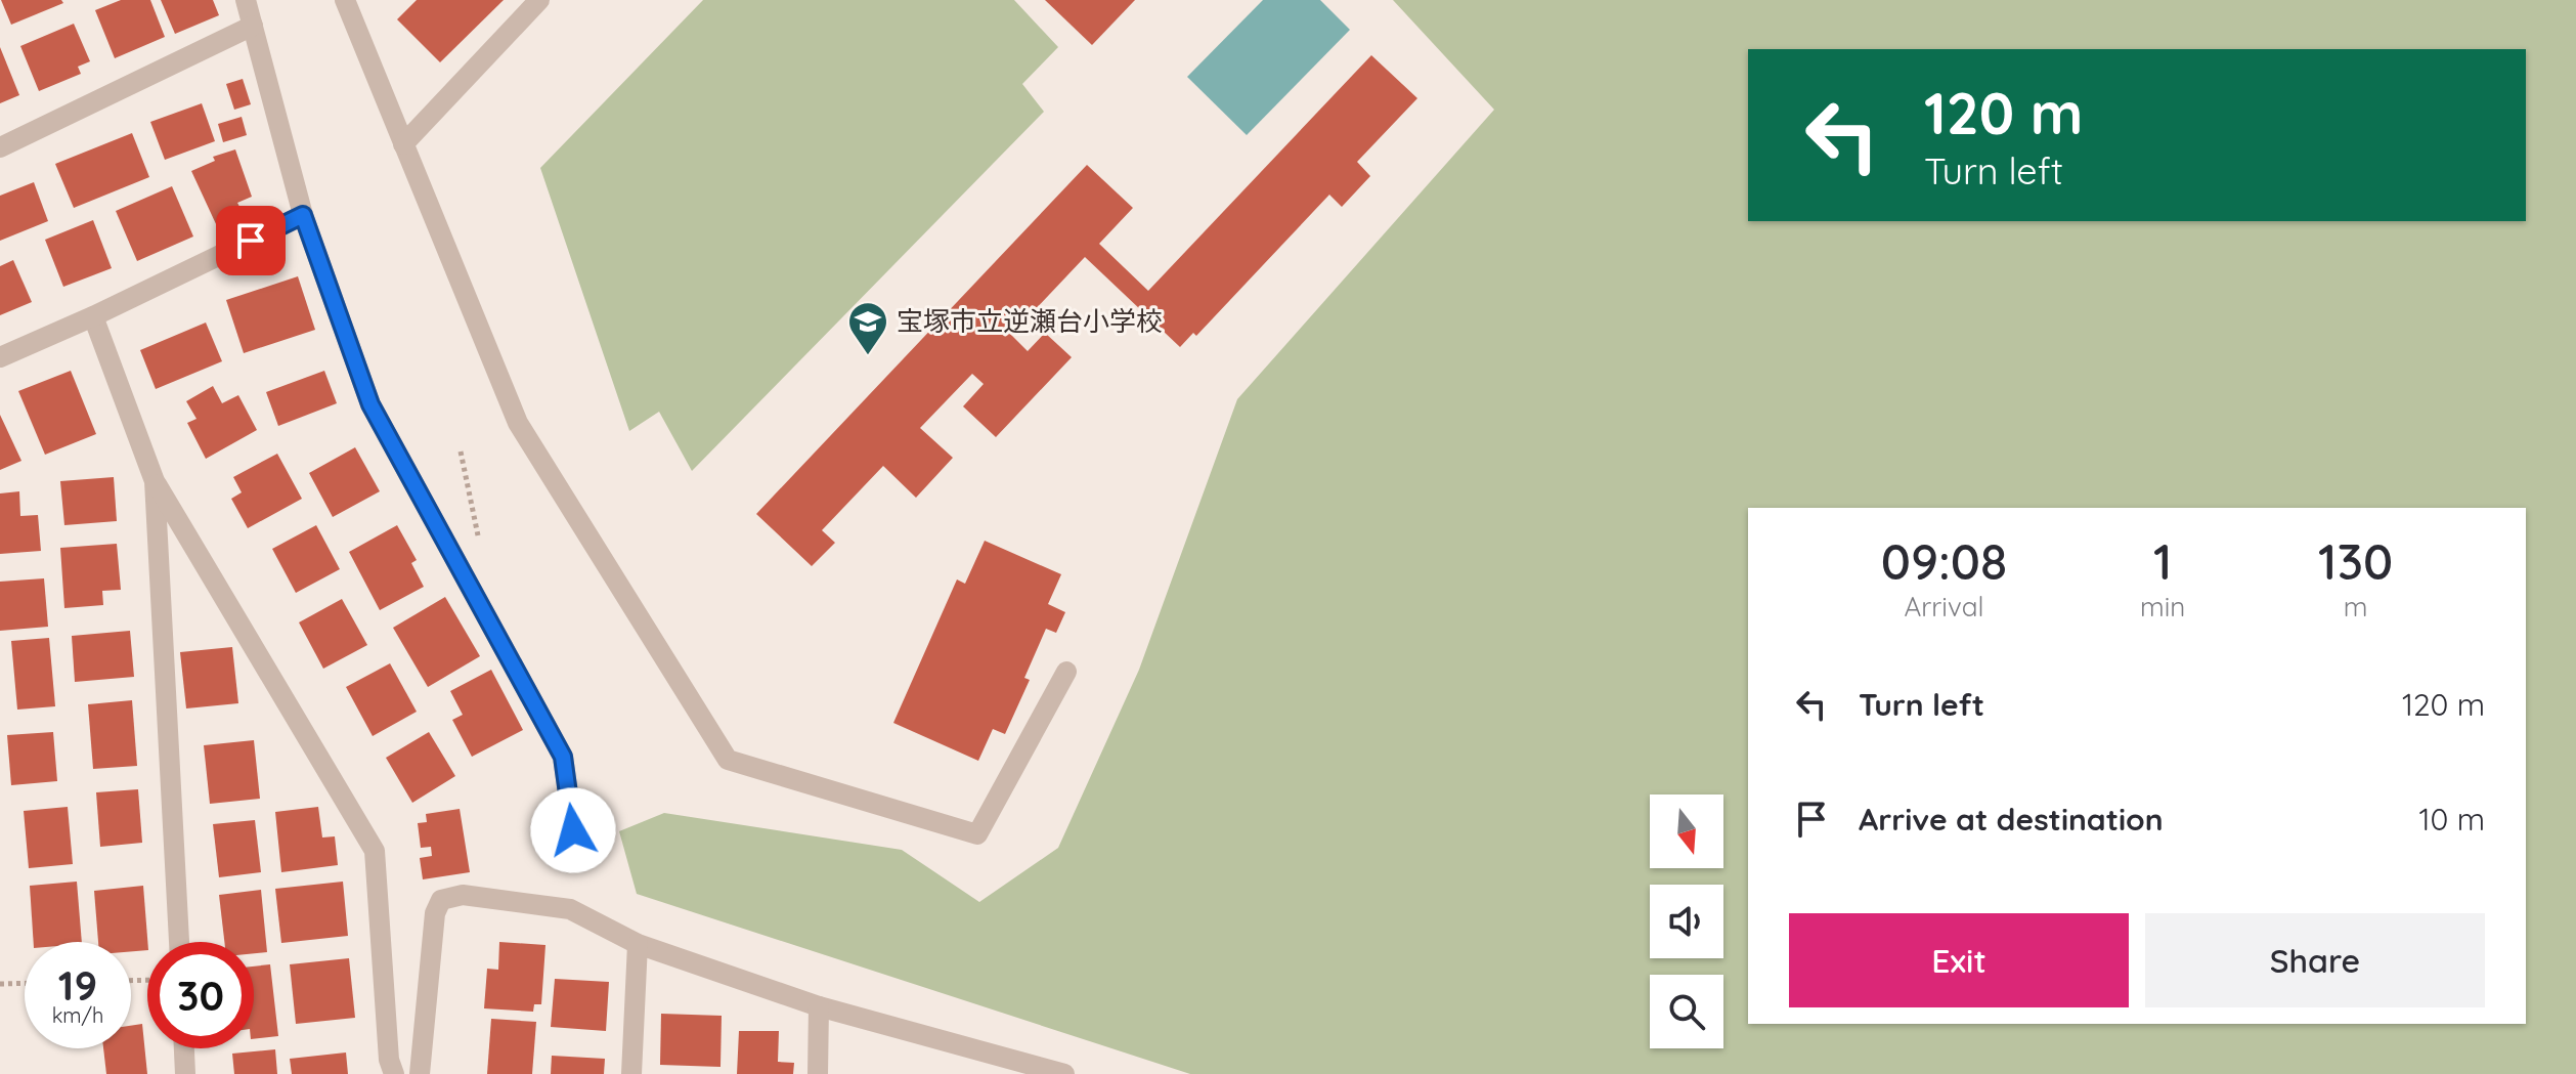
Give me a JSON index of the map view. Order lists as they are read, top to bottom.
{
  "places": {
    "school or university": ["宝塚市立逆瀬台小学校"]
  },
  "north": "bottom",
  "page": {
    "turn": ["120 m", "Turn left"],
    "eta": [
      "09:08",
      "Arrival",
      "1",
      "min",
      "130",
      "m"
    ],
    "list": [
      {
        "name": "Turn left",
        "value": "120 m"
      },
      {
        "name": "Arrive at destination",
        "value": "10 m"
      }
    ],
    "buttons": ["Exit", "Share"],
    "speed": "19 km/h",
    "limit": "30"
  }
}
